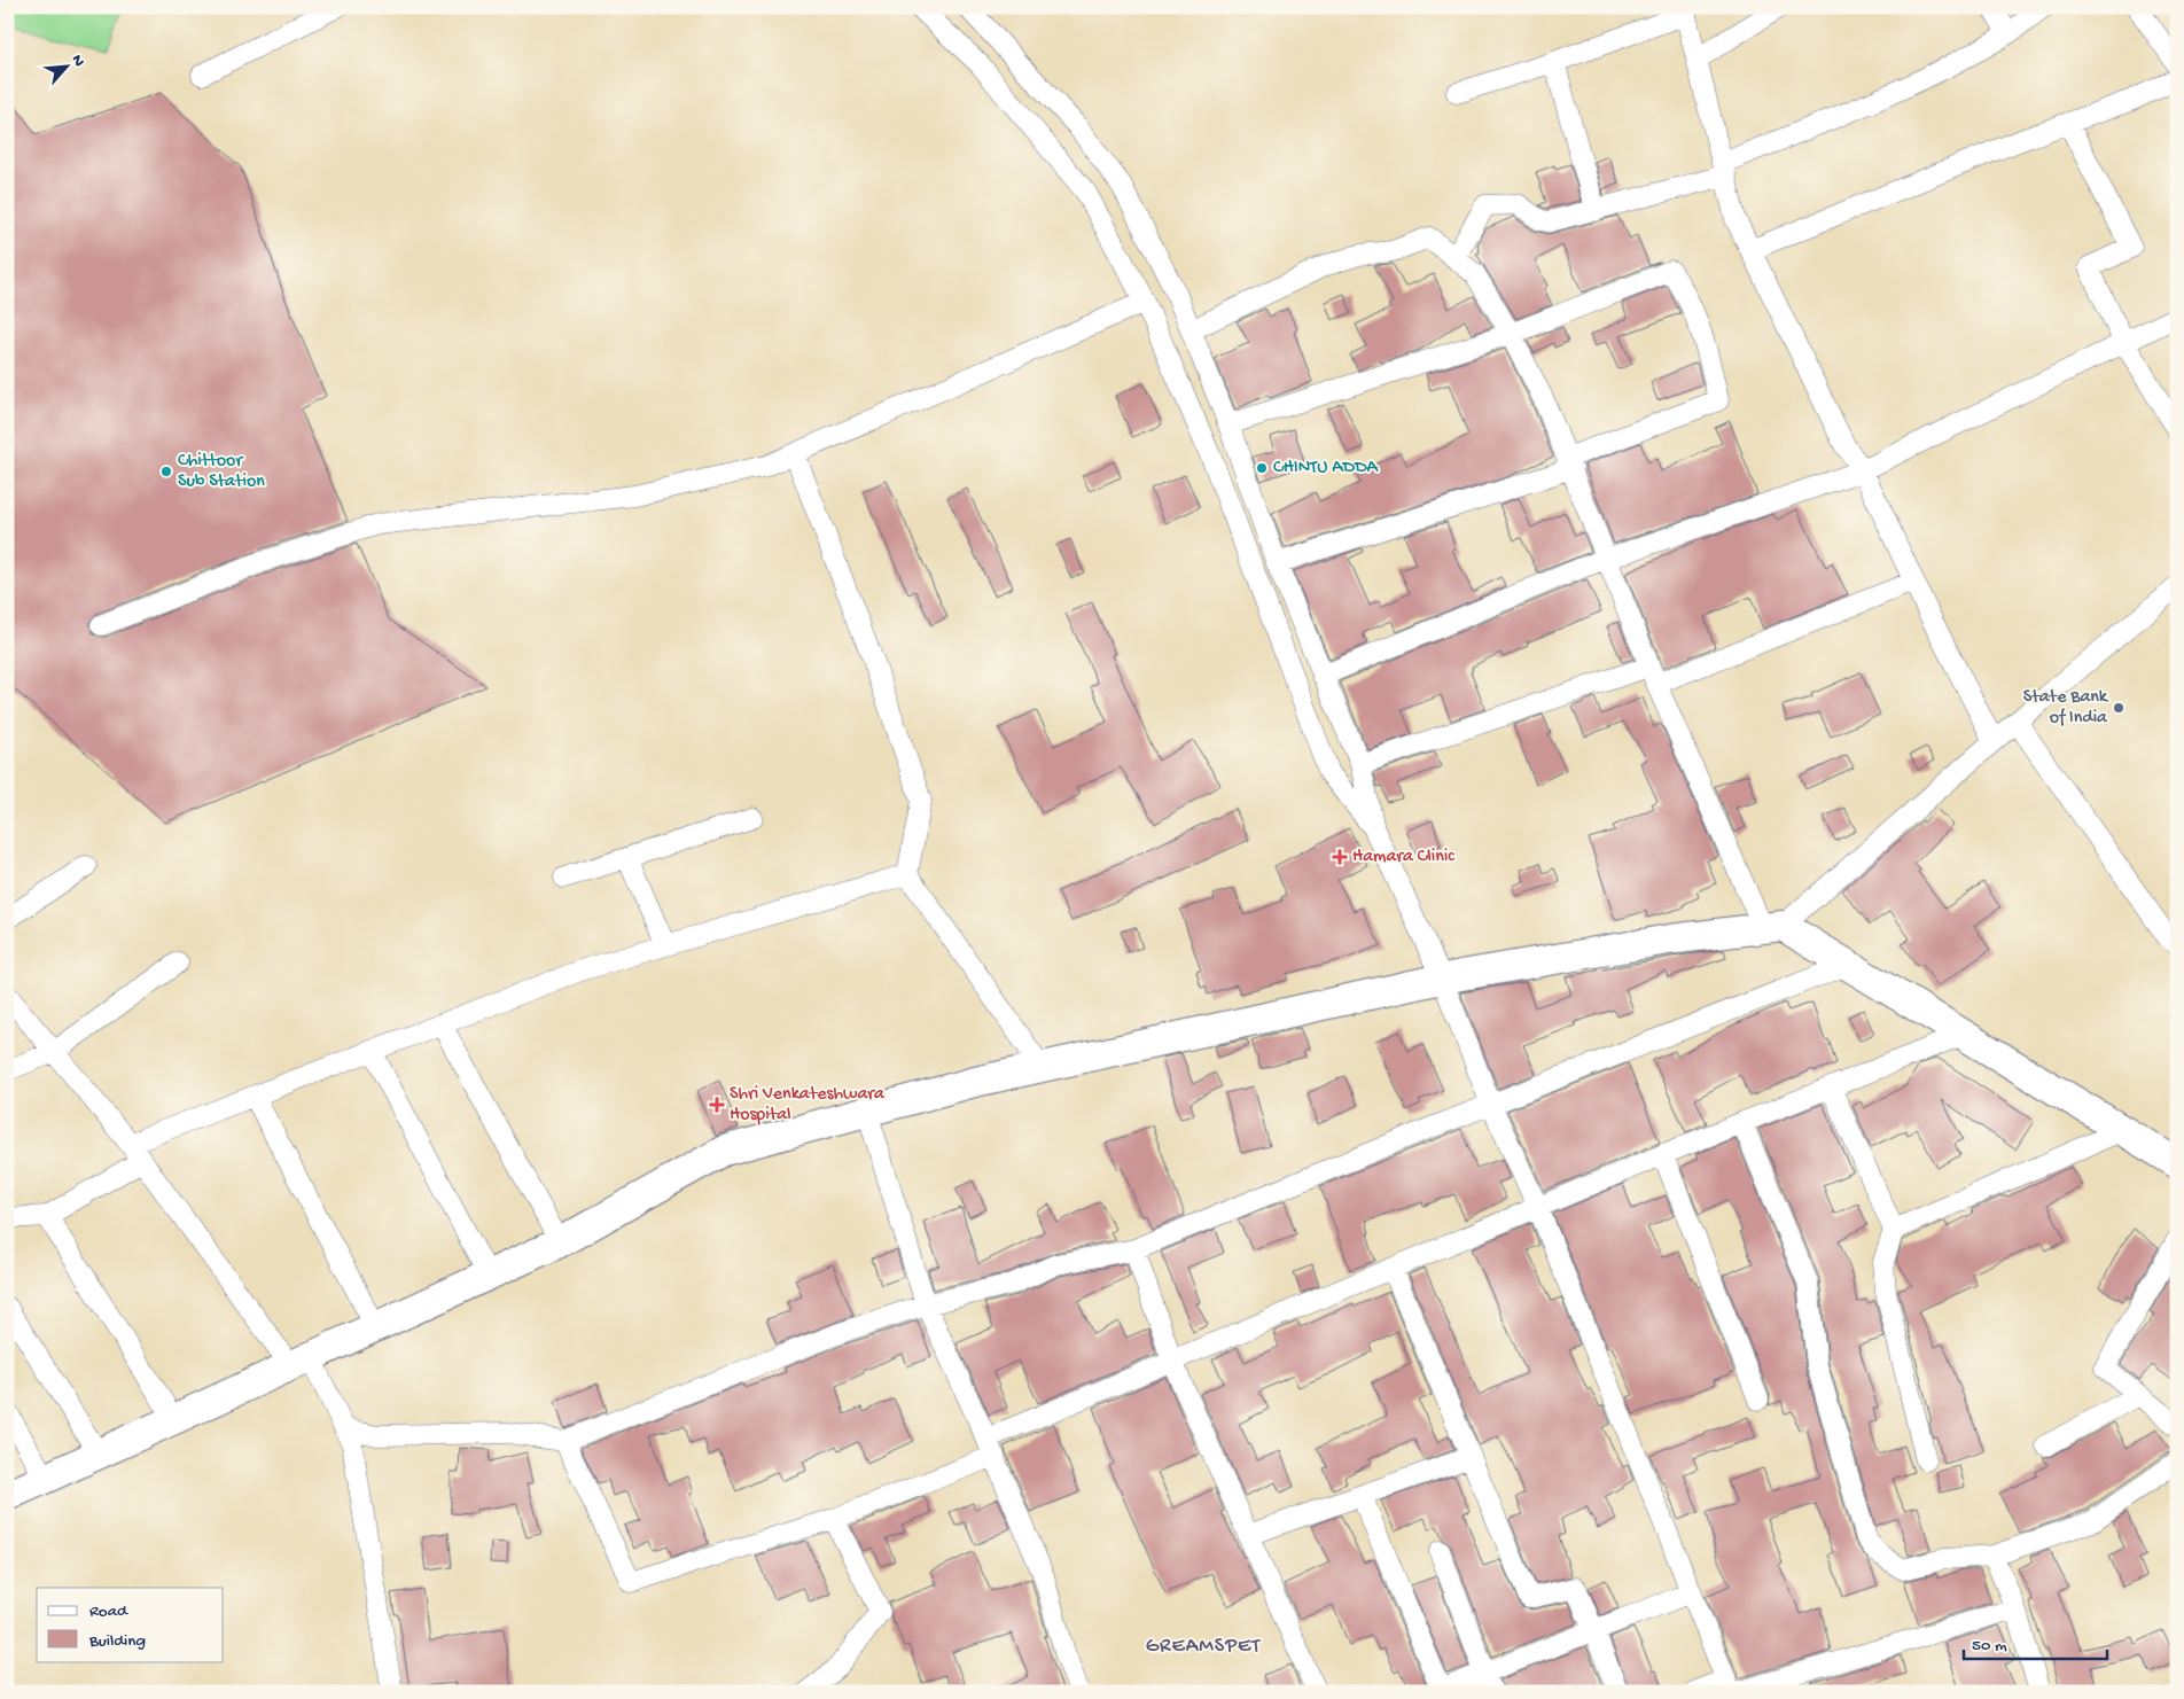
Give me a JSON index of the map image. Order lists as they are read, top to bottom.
{
  "districts": ["GREAMSPET"],
  "places": {
    "other": ["CHINTU ADDA", "Chittoor Sub Station", "State Bank of India"],
    "health": ["Hamara Clinic", "Shri Venkateshwara Hospital"]
  },
  "legend": ["Road", "Building"],
  "scale_bar": "50 m",
  "north": "top right"
}
